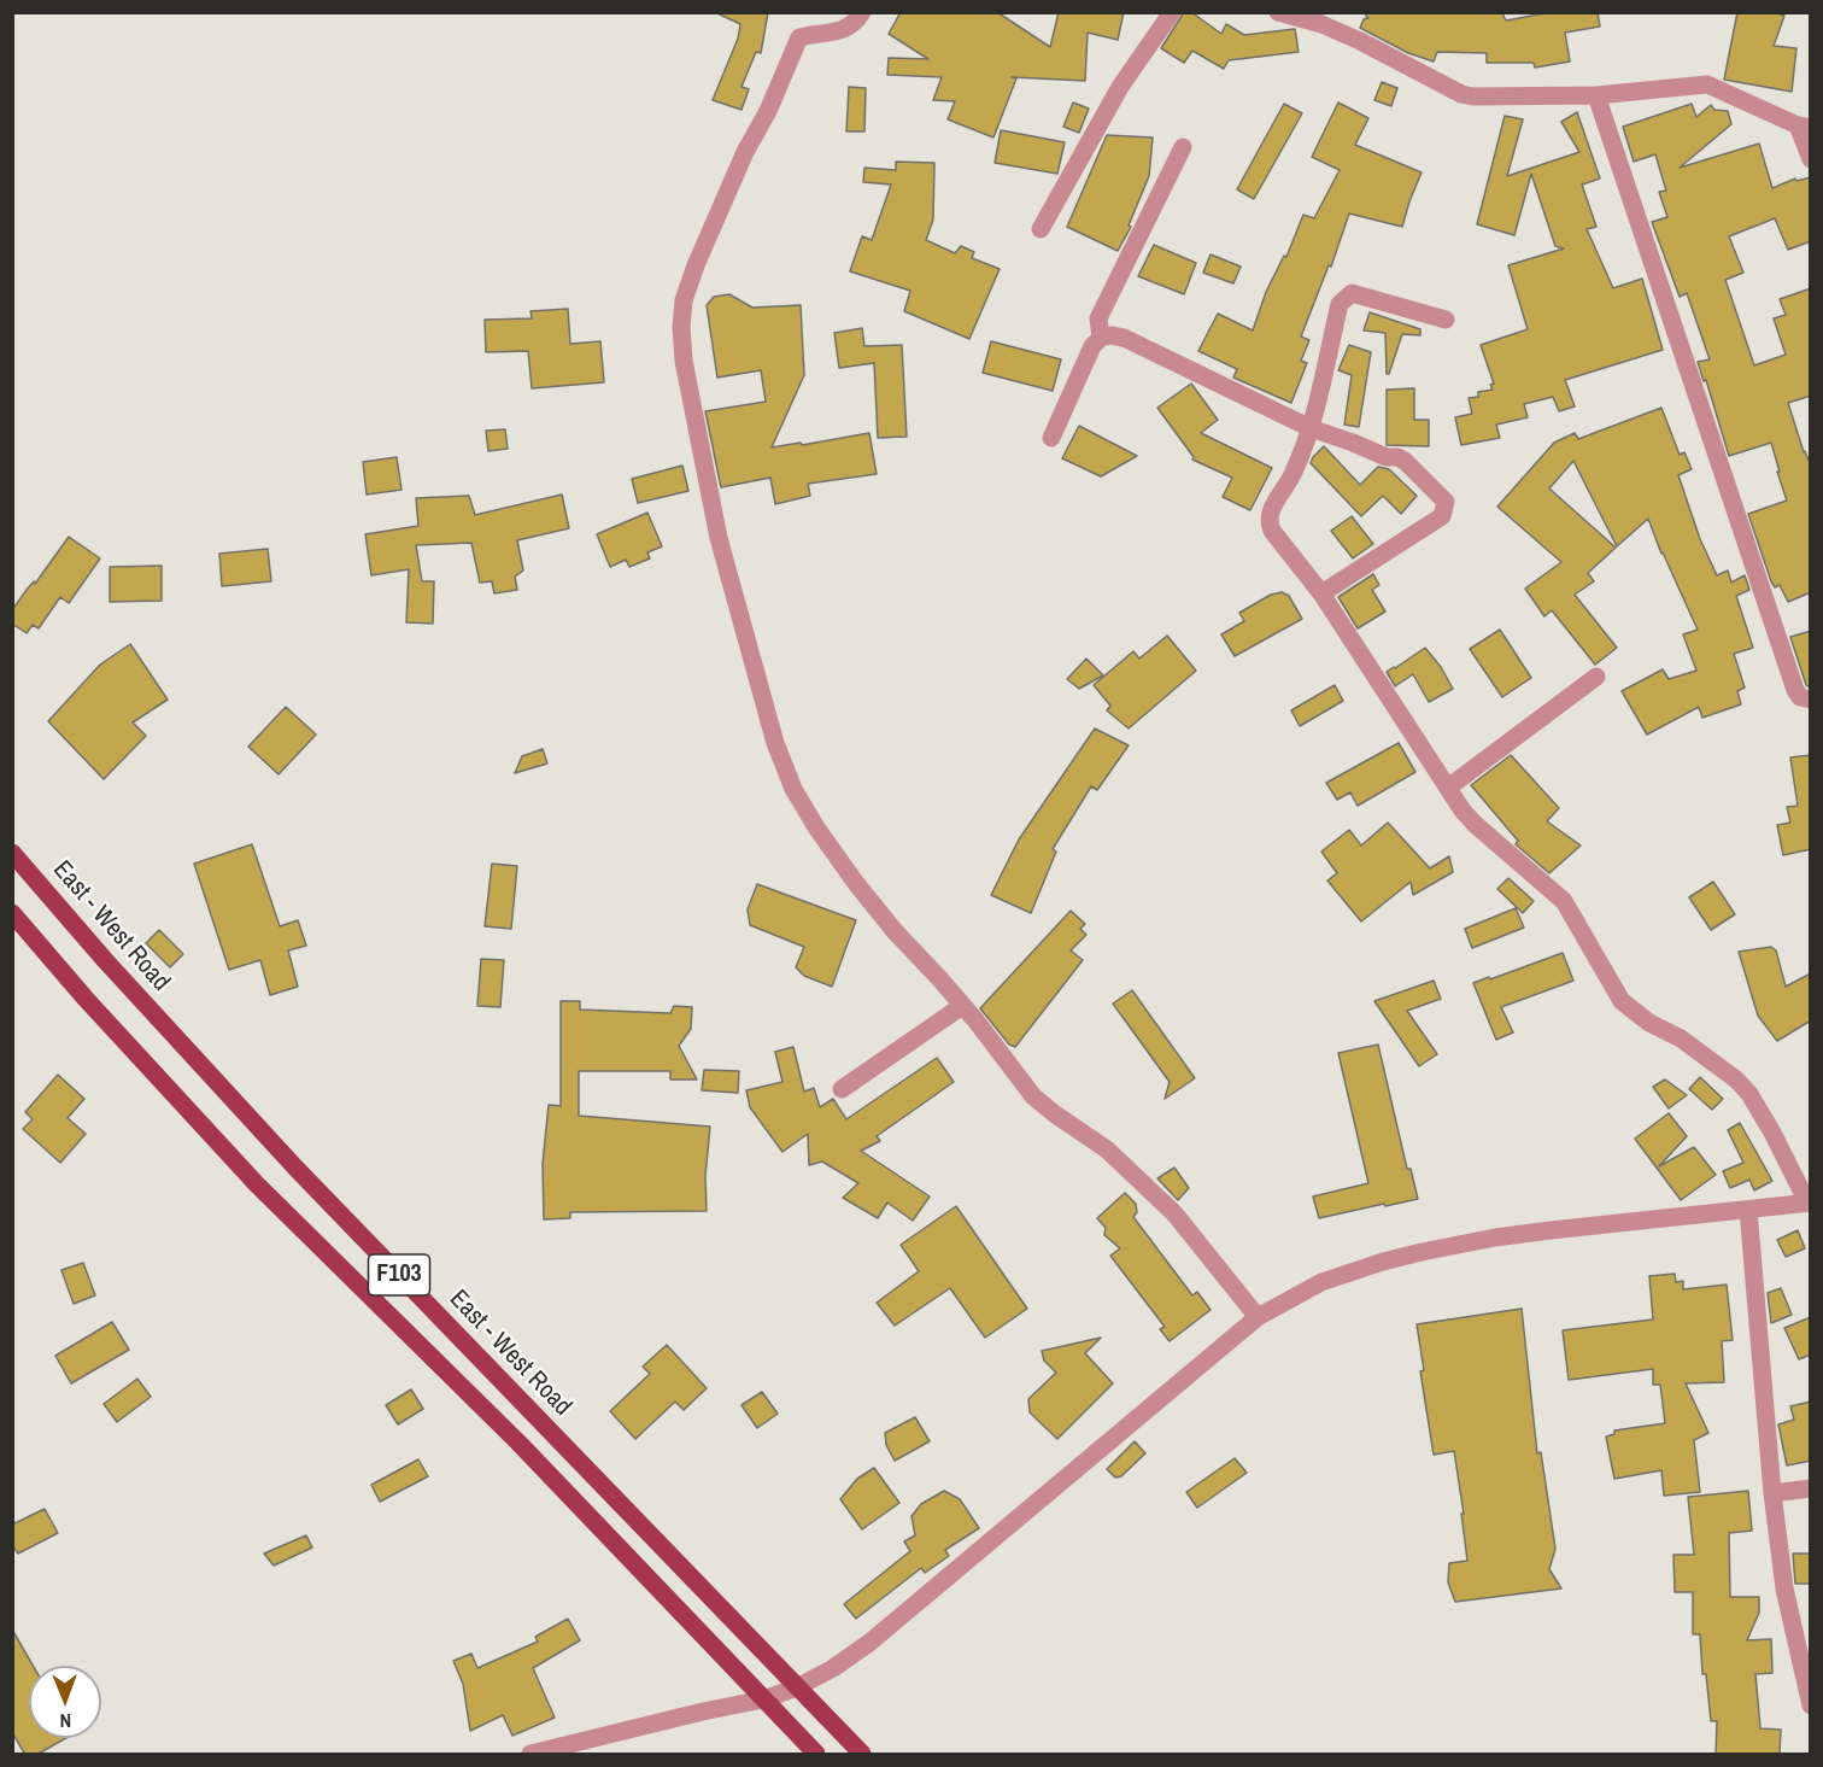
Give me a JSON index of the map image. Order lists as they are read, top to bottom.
{
  "streets": {
    "main road": ["East - West Road", "F103"]
  },
  "north": "bottom"
}
